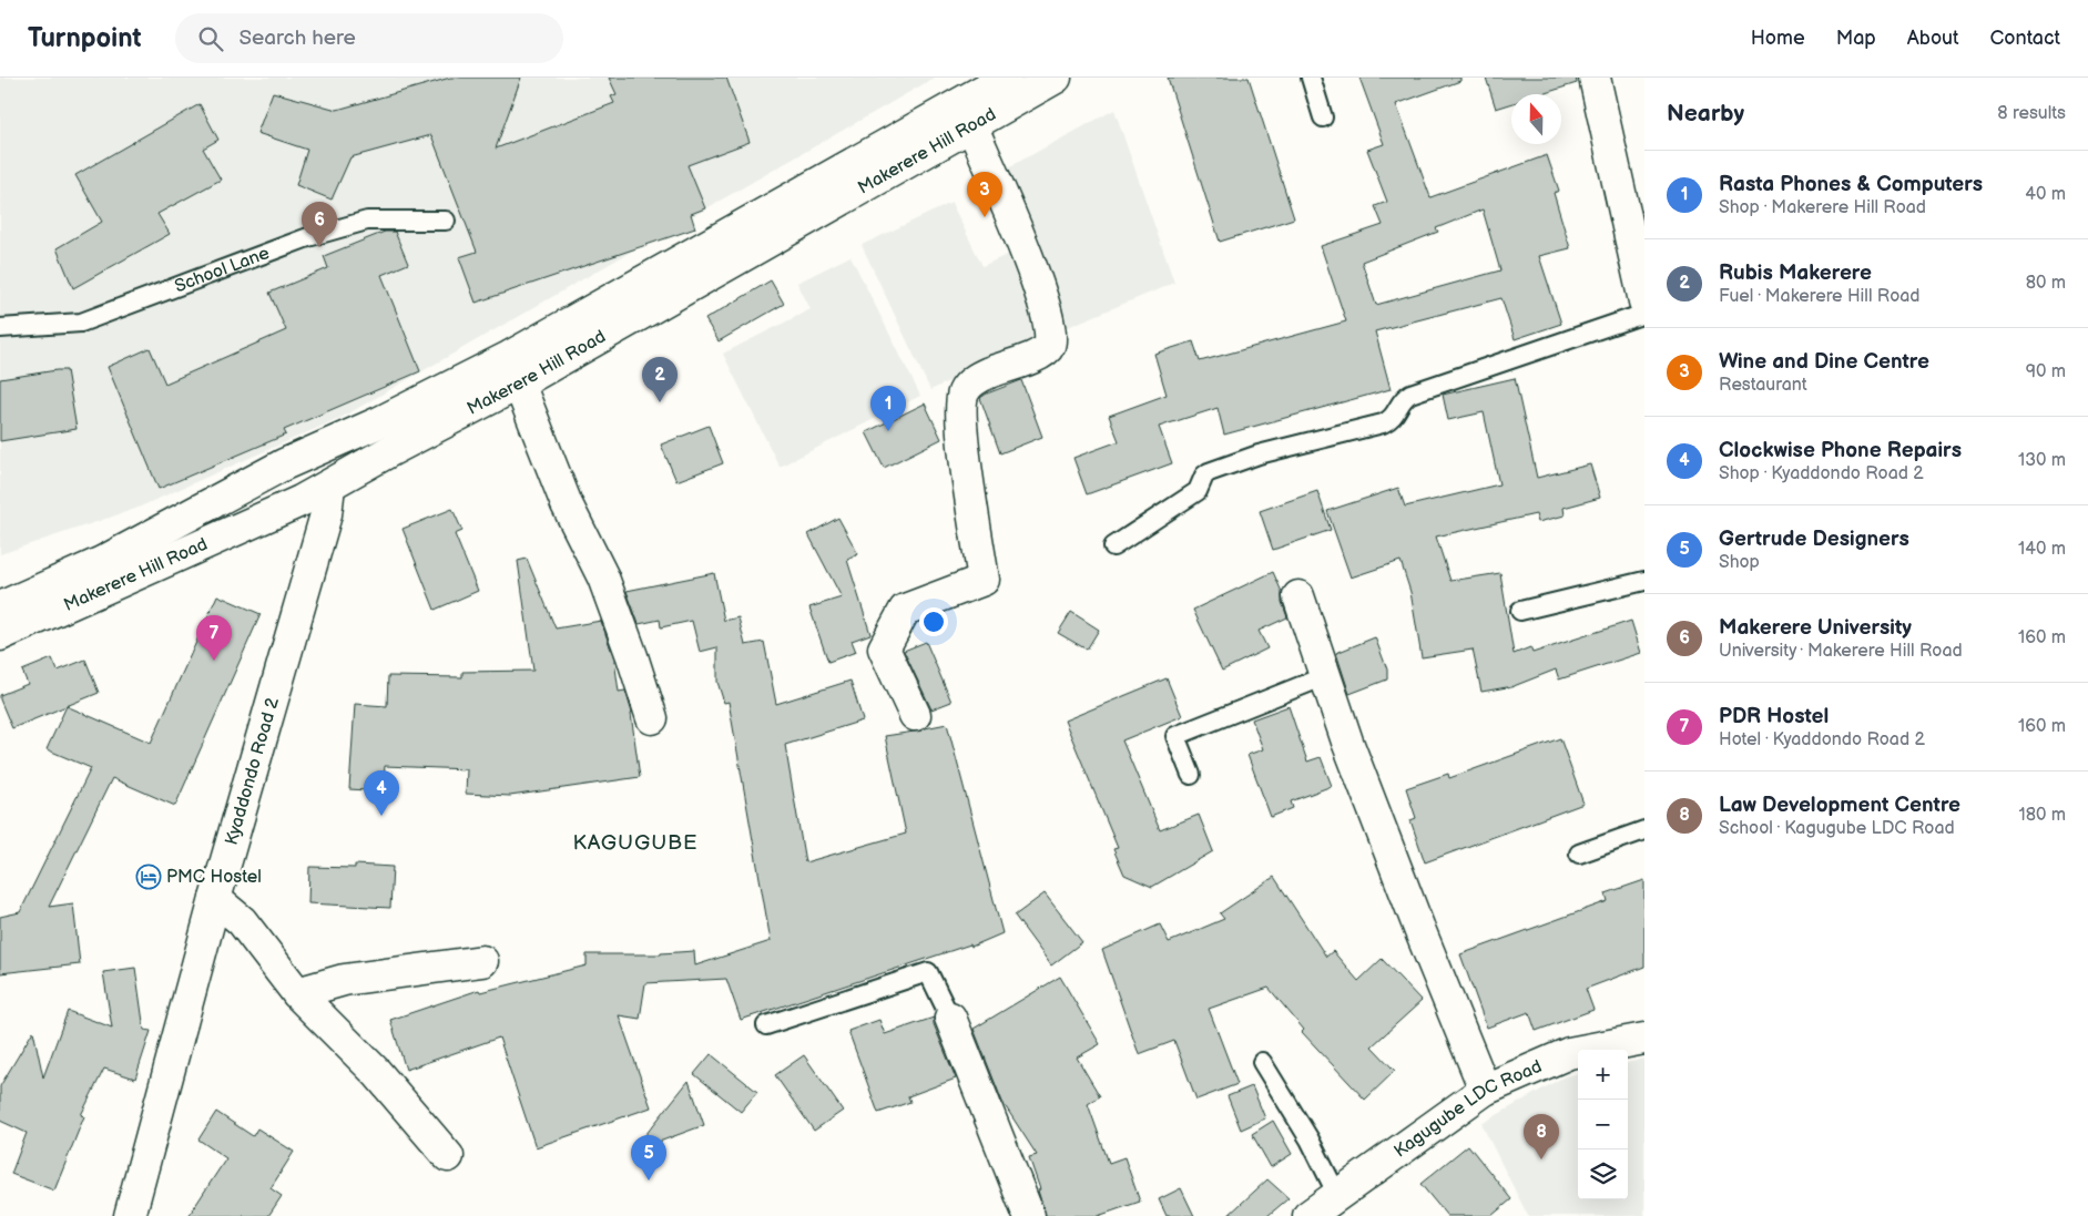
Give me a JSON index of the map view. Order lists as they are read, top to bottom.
{
  "streets": {
    "street": ["Makerere Hill Road", "Kyaddondo Road 2", "Kagugube LDC Road"],
    "lane": ["School Lane"]
  },
  "crossings": [
    ["Makerere Hill Road", "Kyaddondo Road 2"]
  ],
  "districts": ["KAGUGUBE"],
  "places": {
    "hotel": ["PMC Hostel"]
  },
  "north": "top",
  "page": {
    "header": "Turnpoint",
    "search": "Search here",
    "nav": [
      "Home",
      "Map",
      "About",
      "Contact"
    ],
    "heading": ["Nearby", "8 results"],
    "list": [
      {
        "mark": "1",
        "name": "Rasta Phones & Computers",
        "note": "Shop · Makerere Hill Road",
        "value": "40 m"
      },
      {
        "mark": "2",
        "name": "Rubis Makerere",
        "note": "Fuel · Makerere Hill Road",
        "value": "80 m"
      },
      {
        "mark": "3",
        "name": "Wine and Dine Centre",
        "note": "Restaurant",
        "value": "90 m"
      },
      {
        "mark": "4",
        "name": "Clockwise Phone Repairs",
        "note": "Shop · Kyaddondo Road 2",
        "value": "130 m"
      },
      {
        "mark": "5",
        "name": "Gertrude Designers",
        "note": "Shop",
        "value": "140 m"
      },
      {
        "mark": "6",
        "name": "Makerere University",
        "note": "University · Makerere Hill Road",
        "value": "160 m"
      },
      {
        "mark": "7",
        "name": "PDR Hostel",
        "note": "Hotel · Kyaddondo Road 2",
        "value": "160 m"
      },
      {
        "mark": "8",
        "name": "Law Development Centre",
        "note": "School · Kagugube LDC Road",
        "value": "180 m"
      }
    ],
    "pins": [
      "3",
      "6",
      "2",
      "1",
      "7",
      "4",
      "8",
      "5"
    ],
    "map_buttons": ["+", "−"]
  }
}
